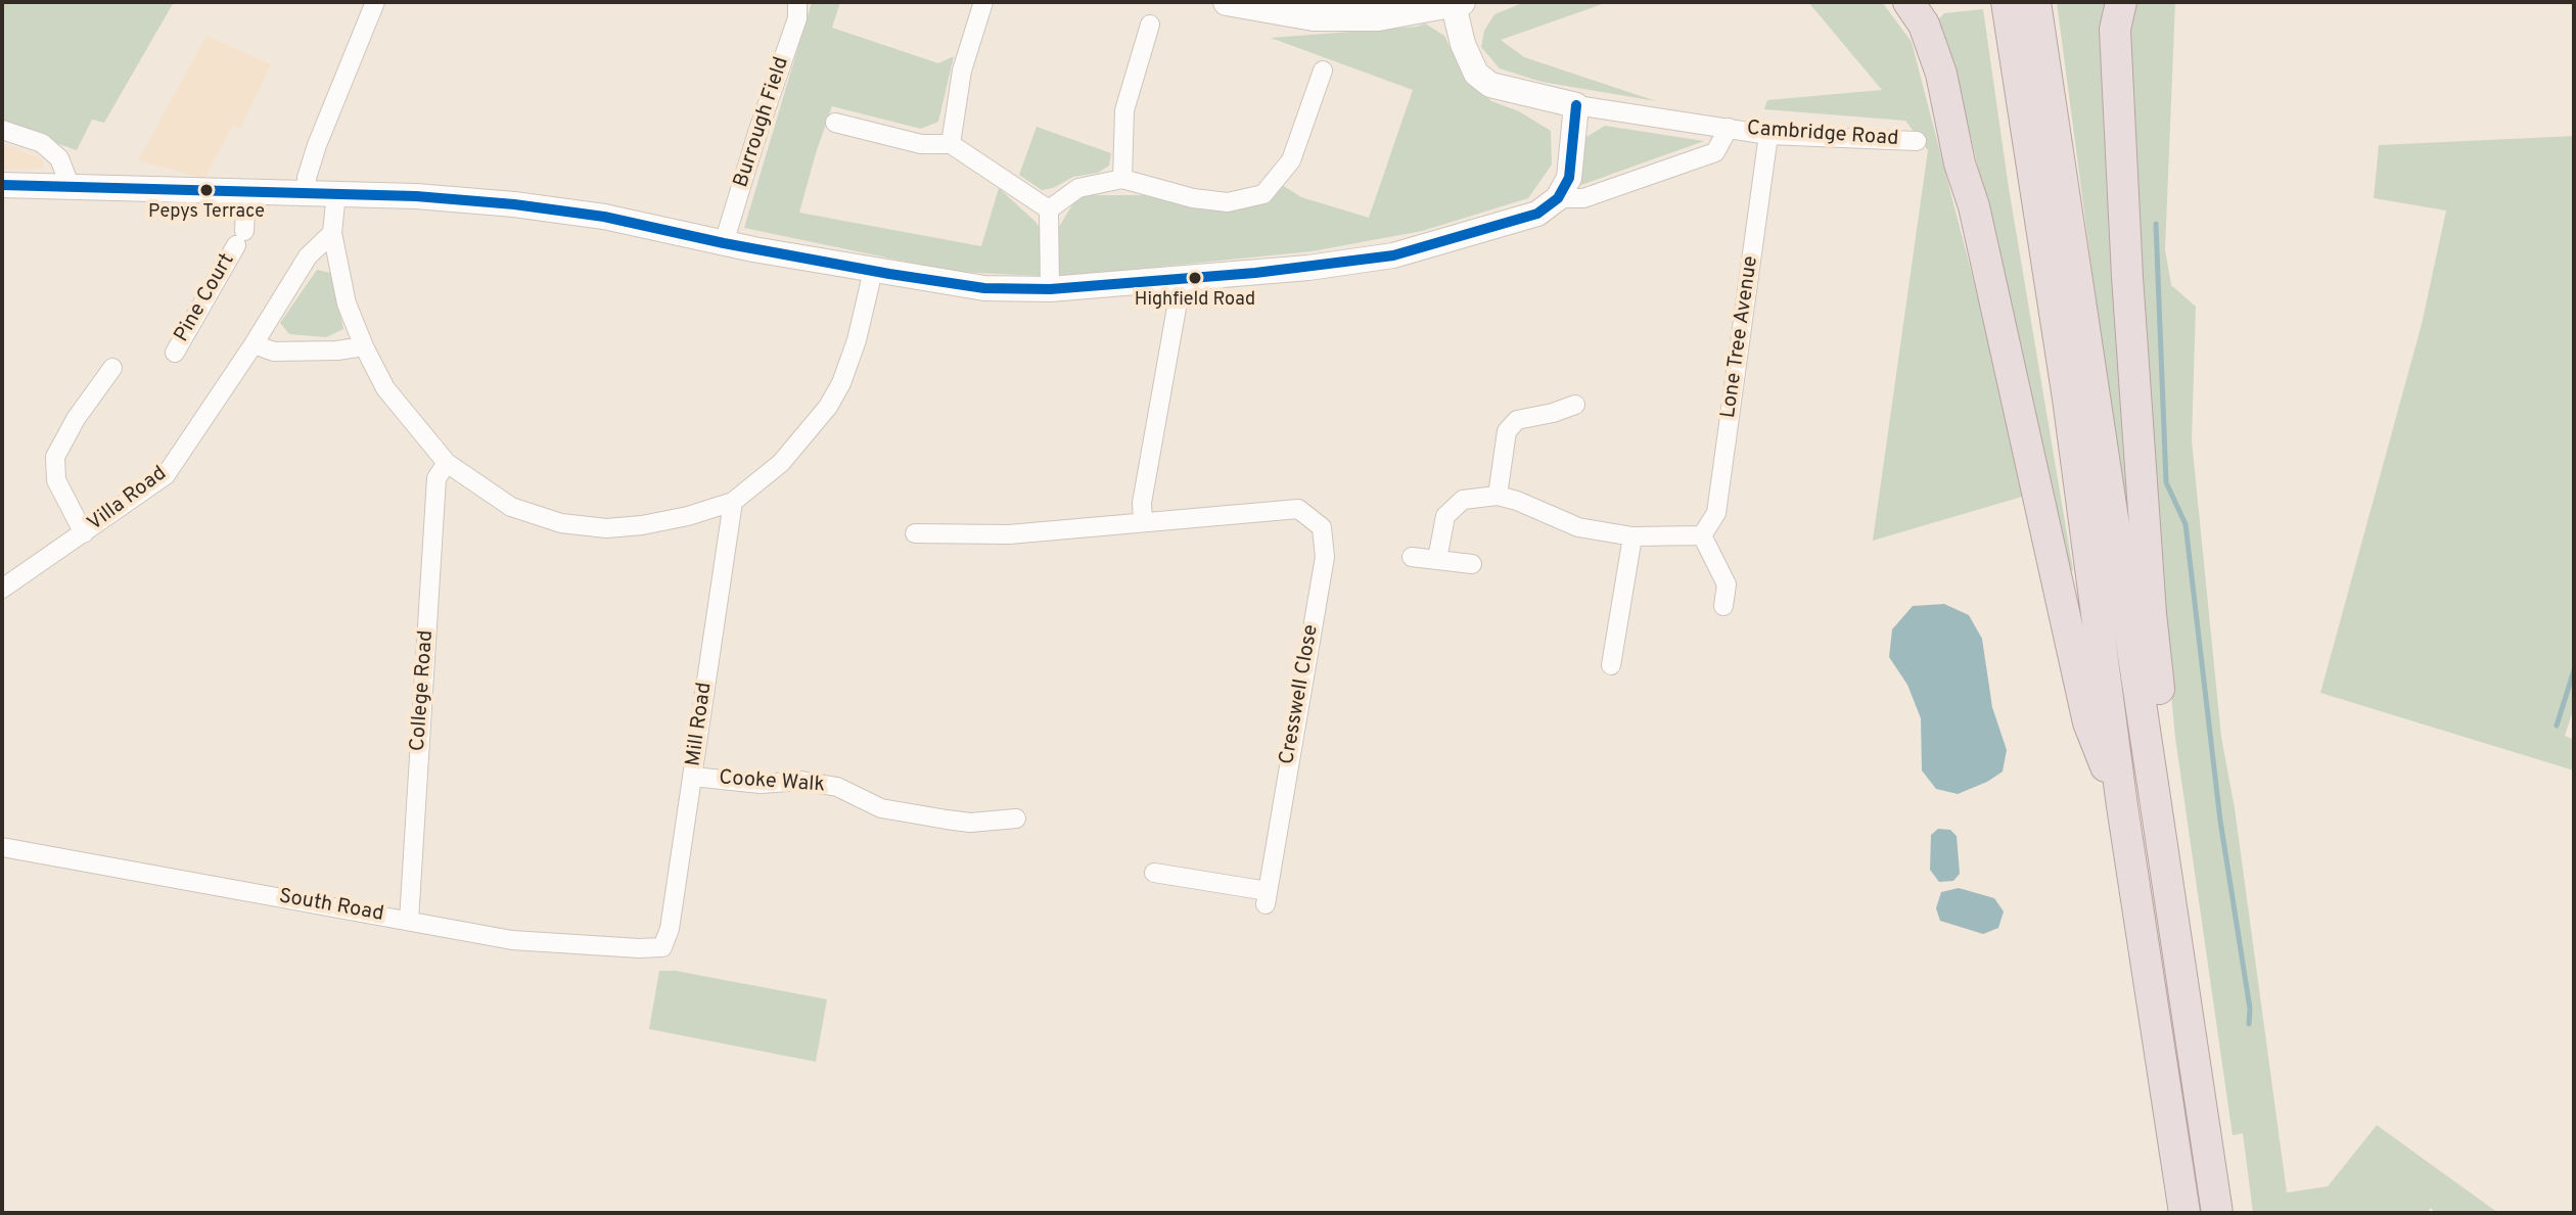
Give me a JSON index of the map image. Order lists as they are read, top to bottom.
{
  "streets": {
    "street": [
      "Burrough Field",
      "Cambridge Road",
      "Pine Court",
      "Lone Tree Avenue",
      "Villa Road",
      "College Road",
      "Cresswell Close",
      "Mill Road",
      "Cooke Walk",
      "South Road"
    ]
  },
  "crossings": [
    ["Burrough Field", "Cambridge Road"],
    ["Cambridge Road", "Pine Court"],
    ["Cambridge Road", "Lone Tree Avenue"],
    ["College Road", "South Road"],
    ["Mill Road", "Cooke Walk"],
    ["Mill Road", "South Road"]
  ],
  "places": ["Pepys Terrace", "Highfield Road"]
}
